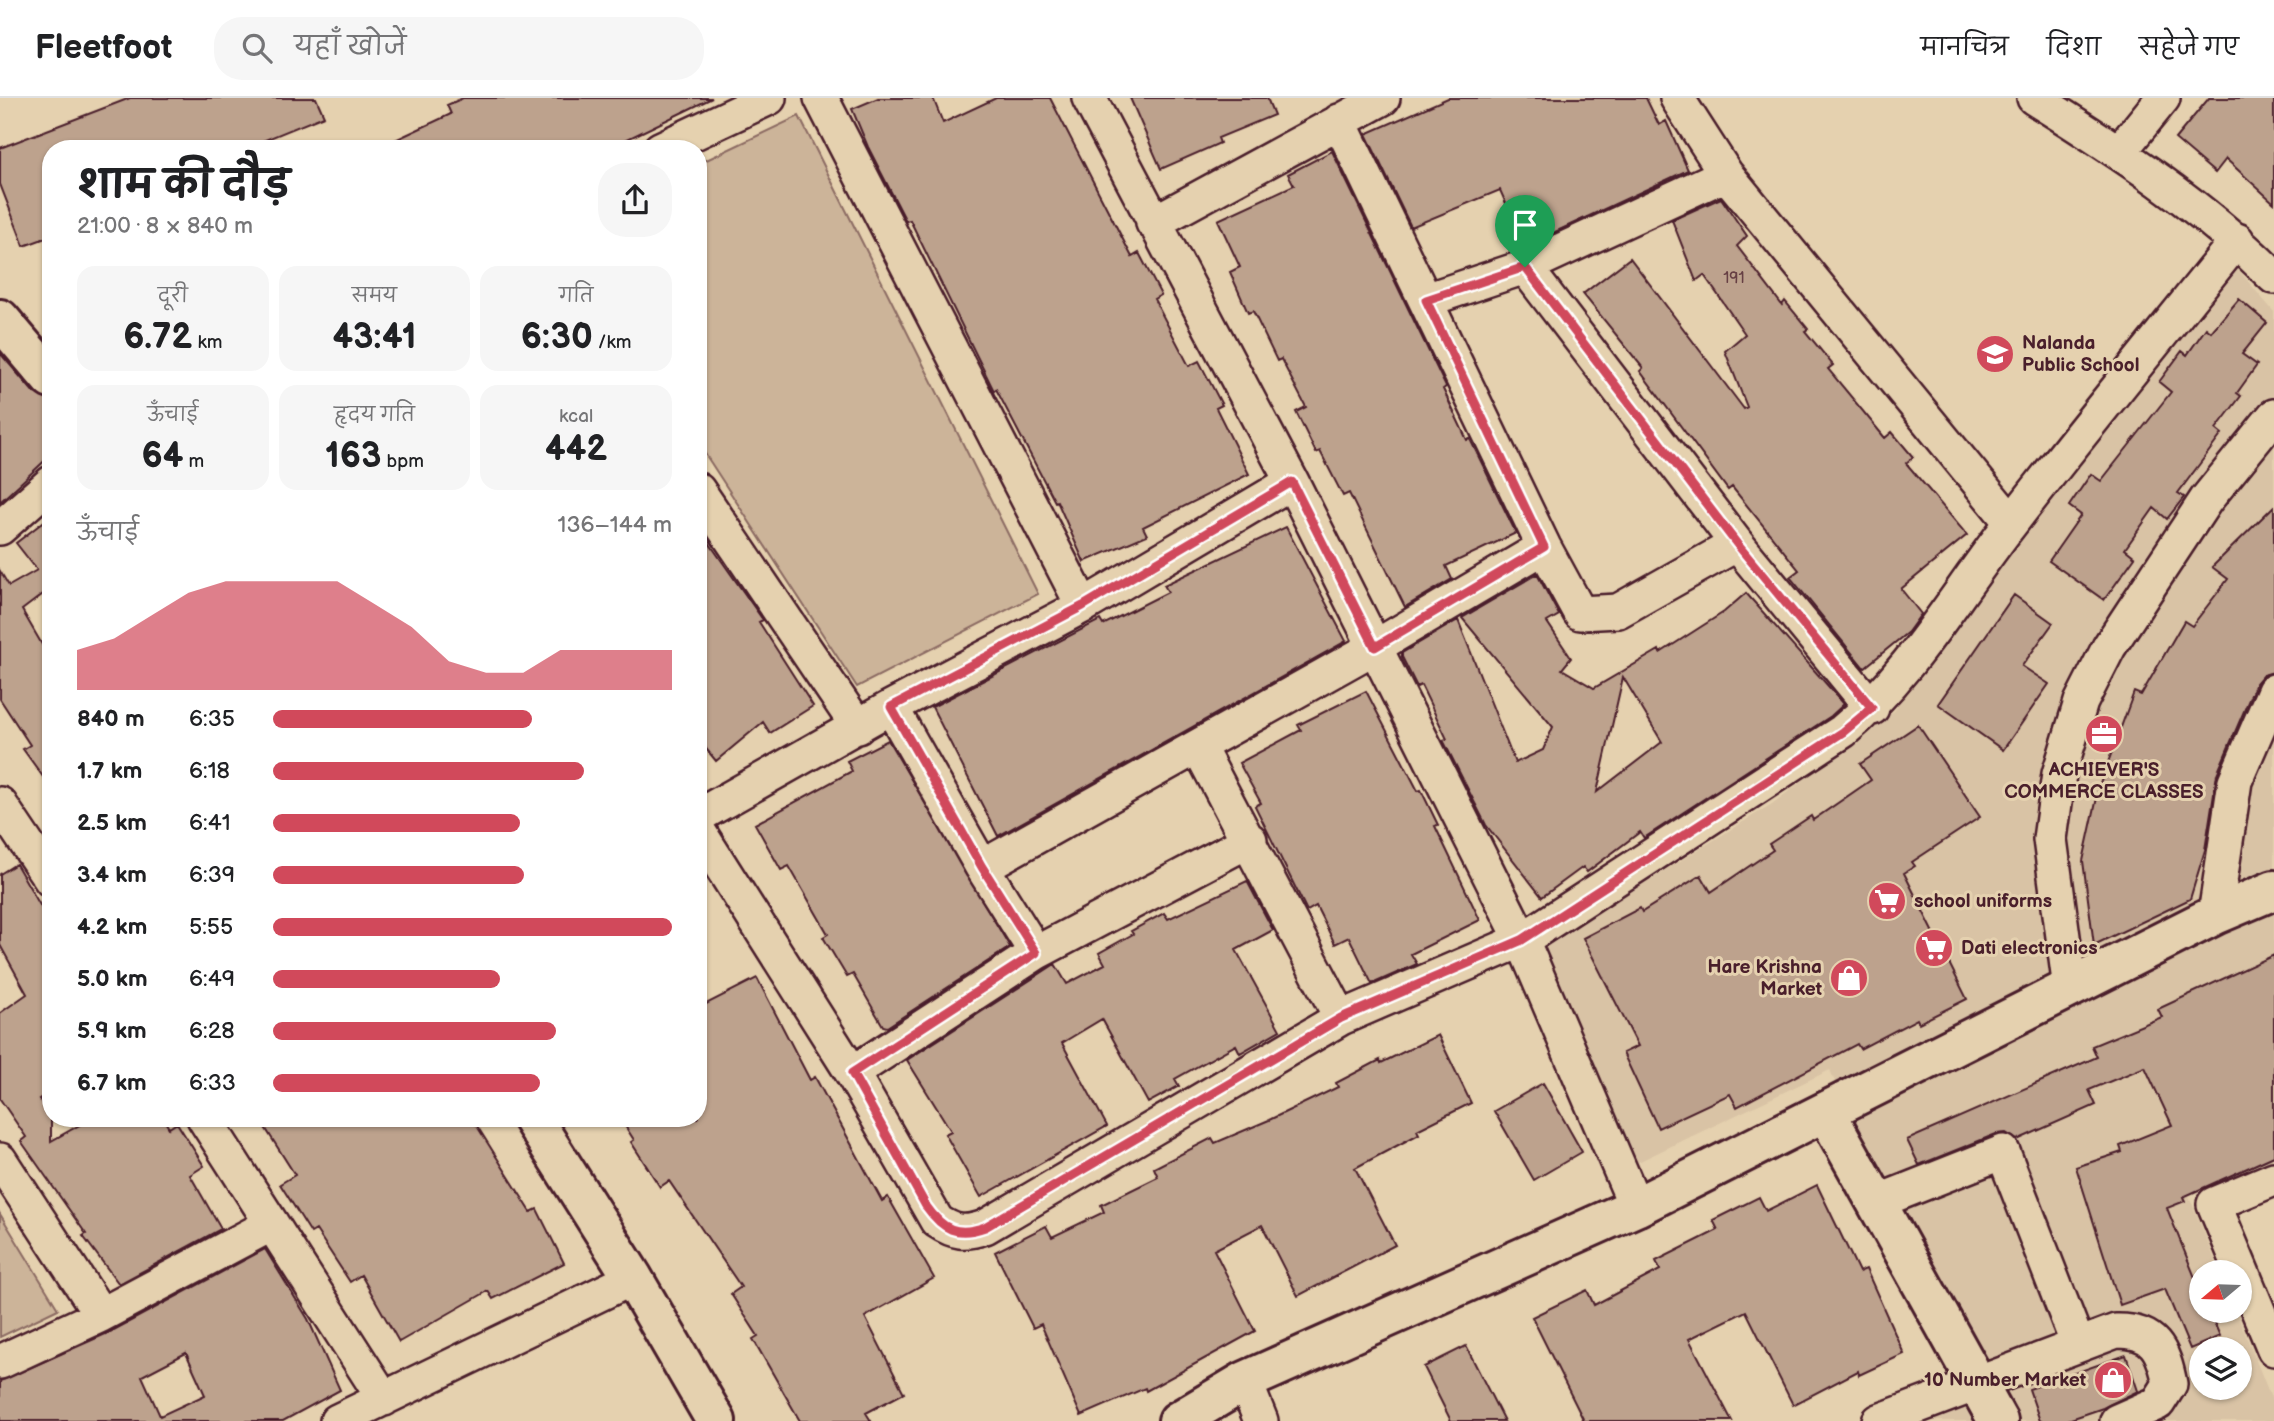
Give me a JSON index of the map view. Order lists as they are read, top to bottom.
{
  "places": {
    "school or university": ["Nalanda Public School"],
    "office": ["ACHIEVER'S COMMERCE CLASSES"],
    "supermarket": ["school uniforms", "Dati electronics"],
    "shop": ["Hare Krishna Market", "10 Number Market"]
  },
  "house_numbers": ["191"],
  "north": "left",
  "page": {
    "header": "Fleetfoot",
    "search": "यहाँ खोजें",
    "nav": ["मानचित्र", "दिशा", "सहेजे गए"],
    "heading": ["शाम की दौड़", "21:00 · 8 × 840 m"],
    "stats": [
      ["दूरी", "6.72 km"],
      ["समय", "43:41"],
      ["गति", "6:30 /km"],
      ["ऊँचाई", "64 m"],
      ["हृदय गति", "163 bpm"],
      ["kcal", "442"]
    ],
    "chart": ["ऊँचाई", "136–144 m"],
    "list": [
      {
        "name": "840 m",
        "note": "6:35"
      },
      {
        "name": "1.7 km",
        "note": "6:18"
      },
      {
        "name": "2.5 km",
        "note": "6:41"
      },
      {
        "name": "3.4 km",
        "note": "6:39"
      },
      {
        "name": "4.2 km",
        "note": "5:55"
      },
      {
        "name": "5.0 km",
        "note": "6:49"
      },
      {
        "name": "5.9 km",
        "note": "6:28"
      },
      {
        "name": "6.7 km",
        "note": "6:33"
      }
    ]
  }
}
